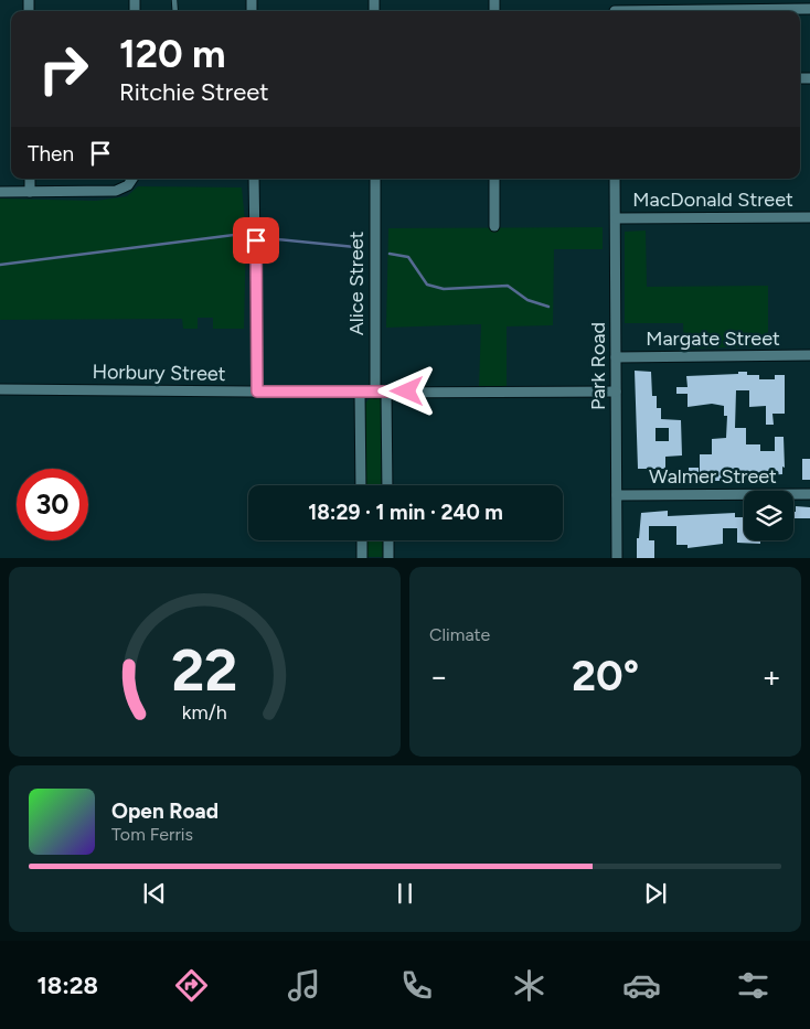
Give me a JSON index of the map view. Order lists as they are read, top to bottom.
{
  "streets": {
    "street": [
      "MacDonald Street",
      "Alice Street",
      "Margate Street",
      "Park Road",
      "Horbury Street",
      "Walmer Street"
    ]
  },
  "crossings": [
    ["MacDonald Street", "Park Road"],
    ["Alice Street", "Horbury Street"],
    ["Margate Street", "Park Road"],
    ["Park Road", "Horbury Street"],
    ["Park Road", "Walmer Street"]
  ],
  "page": {
    "turn": ["120 m", "Ritchie Street"],
    "then": "Then",
    "limit": "30",
    "trip": "18:29 · 1 min · 240 m",
    "tile": "Climate",
    "heat": ["−", "20°", "+"],
    "song": ["Open Road", "Tom Ferris"],
    "tabs": "18:28",
    "gauge": ["22", "km/h"]
  }
}
